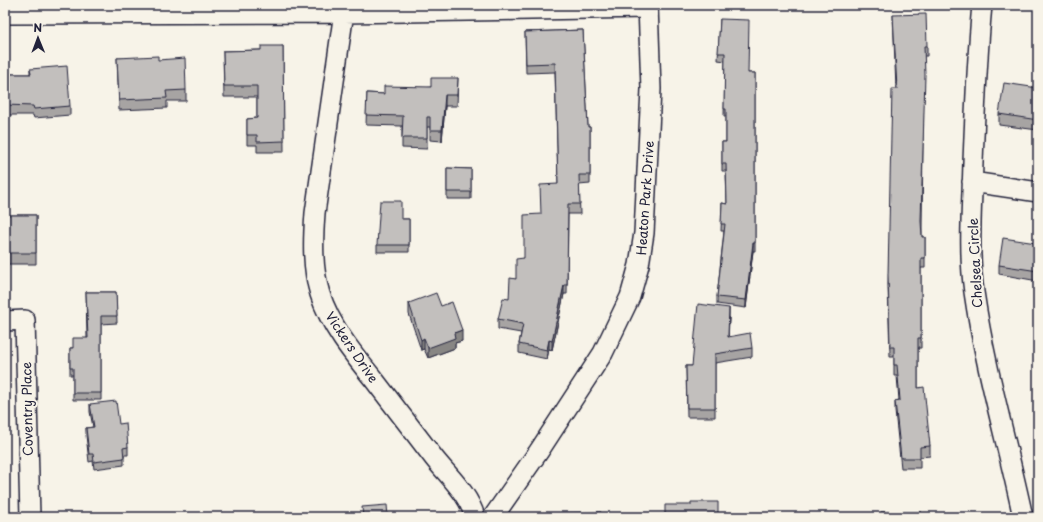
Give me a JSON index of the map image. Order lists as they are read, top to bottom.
{
  "streets": {
    "street": [
      "Heaton Park Drive",
      "Chelsea Circle",
      "Vickers Drive",
      "Coventry Place"
    ]
  },
  "north": "top"
}
